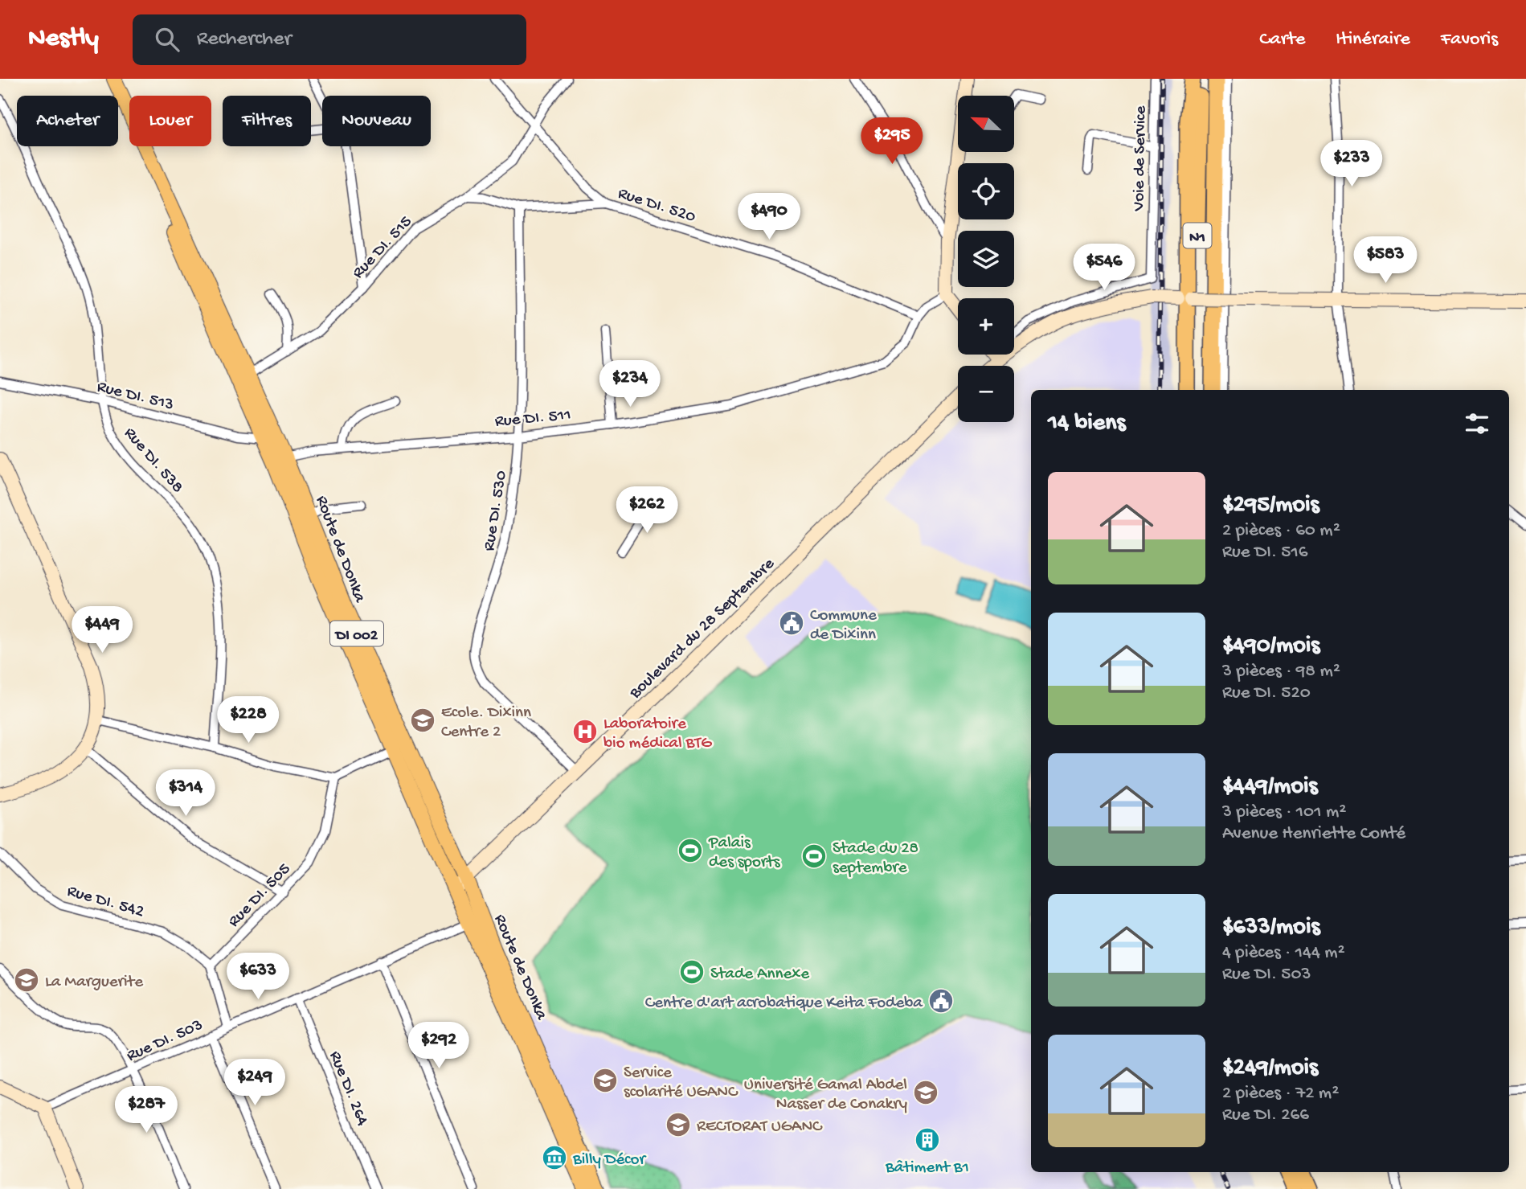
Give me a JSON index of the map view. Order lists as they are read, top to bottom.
{
  "streets": {
    "highway": ["N1"],
    "main road": ["Route de Donka", "Boulevard du 28 Septembre", "DI 002"],
    "street": [
      "Voie de Service",
      "Rue DI. 520",
      "Rue DI. 515",
      "Rue DI. 513",
      "Rue DI. 511",
      "Rue DI. 538",
      "Rue DI. 530",
      "Rue DI. 505",
      "Rue DI. 542",
      "Rue DI. 503",
      "Rue DI. 264"
    ]
  },
  "crossings": [
    ["Rue DI. 520", "Rue DI. 515"],
    ["Rue DI. 520", "Rue DI. 511"],
    ["Rue DI. 515", "Route de Donka"],
    ["Rue DI. 513", "Rue DI. 538"],
    ["Rue DI. 513", "Route de Donka"],
    ["Rue DI. 511", "Rue DI. 530"],
    ["Rue DI. 511", "Route de Donka"],
    ["Rue DI. 530", "Boulevard du 28 Septembre"],
    ["Route de Donka", "Boulevard du 28 Septembre"],
    ["Route de Donka", "Rue DI. 503"],
    ["Rue DI. 505", "Rue DI. 542"],
    ["Rue DI. 503", "Rue DI. 264"]
  ],
  "places": {
    "public building": ["Commune de Dixinn", "Centre d'art acrobatique Keita Fodeba"],
    "school or university": [
      "Ecole. Dixinn Centre 2",
      "La Marguerite",
      "Service scolarité UGANC",
      "Université Gamal Abdel Nasser de Conakry",
      "RECTORAT UGANC"
    ],
    "hospital": ["Laboratoire bio médical BTG"],
    "sports": ["Palais des sports", "Stade du 28 septembre", "Stade Annexe"],
    "building": ["Bâtiment B1"],
    "museum": ["Billy Décor"]
  },
  "north": "top left",
  "page": {
    "header": "Nestly",
    "search": "Rechercher",
    "nav": ["Carte", "Itinéraire", "Favoris"],
    "map_buttons": ["+", "−"],
    "chip": [
      "Acheter",
      "Louer",
      "Filtres",
      "Nouveau"
    ],
    "price": [
      "$295",
      "$233",
      "$490",
      "$583",
      "$546",
      "$234",
      "$262",
      "$449",
      "$228",
      "$314",
      "$633",
      "$292",
      "$249",
      "$287"
    ],
    "heading": "14 biens",
    "list": [
      {
        "name": "$295/mois",
        "note": "2 pièces · 60 m² · Rue DI. 516"
      },
      {
        "name": "$490/mois",
        "note": "3 pièces · 98 m² · Rue DI. 520"
      },
      {
        "name": "$449/mois",
        "note": "3 pièces · 101 m² · Avenue Henriette Conté"
      },
      {
        "name": "$633/mois",
        "note": "4 pièces · 144 m² · Rue DI. 503"
      },
      {
        "name": "$249/mois",
        "note": "2 pièces · 72 m² · Rue DI. 266"
      }
    ]
  }
}
